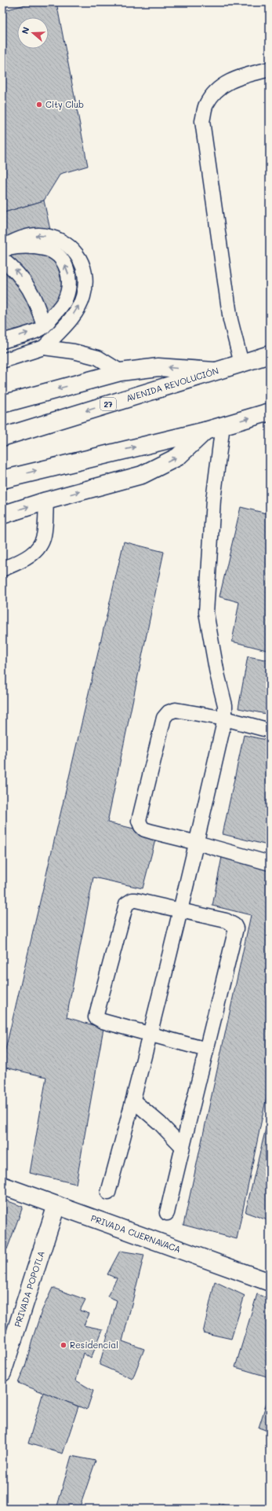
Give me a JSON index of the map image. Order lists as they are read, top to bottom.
{
  "streets": {
    "street": [
      "AVENIDA REVOLUCIÓN",
      "27",
      "PRIVADA CUERNAVACA",
      "PRIVADA POPOTLA"
    ]
  },
  "crossings": [
    ["PRIVADA CUERNAVACA", "PRIVADA POPOTLA"]
  ],
  "places": ["City Club", "Residencial"],
  "north": "left"
}
